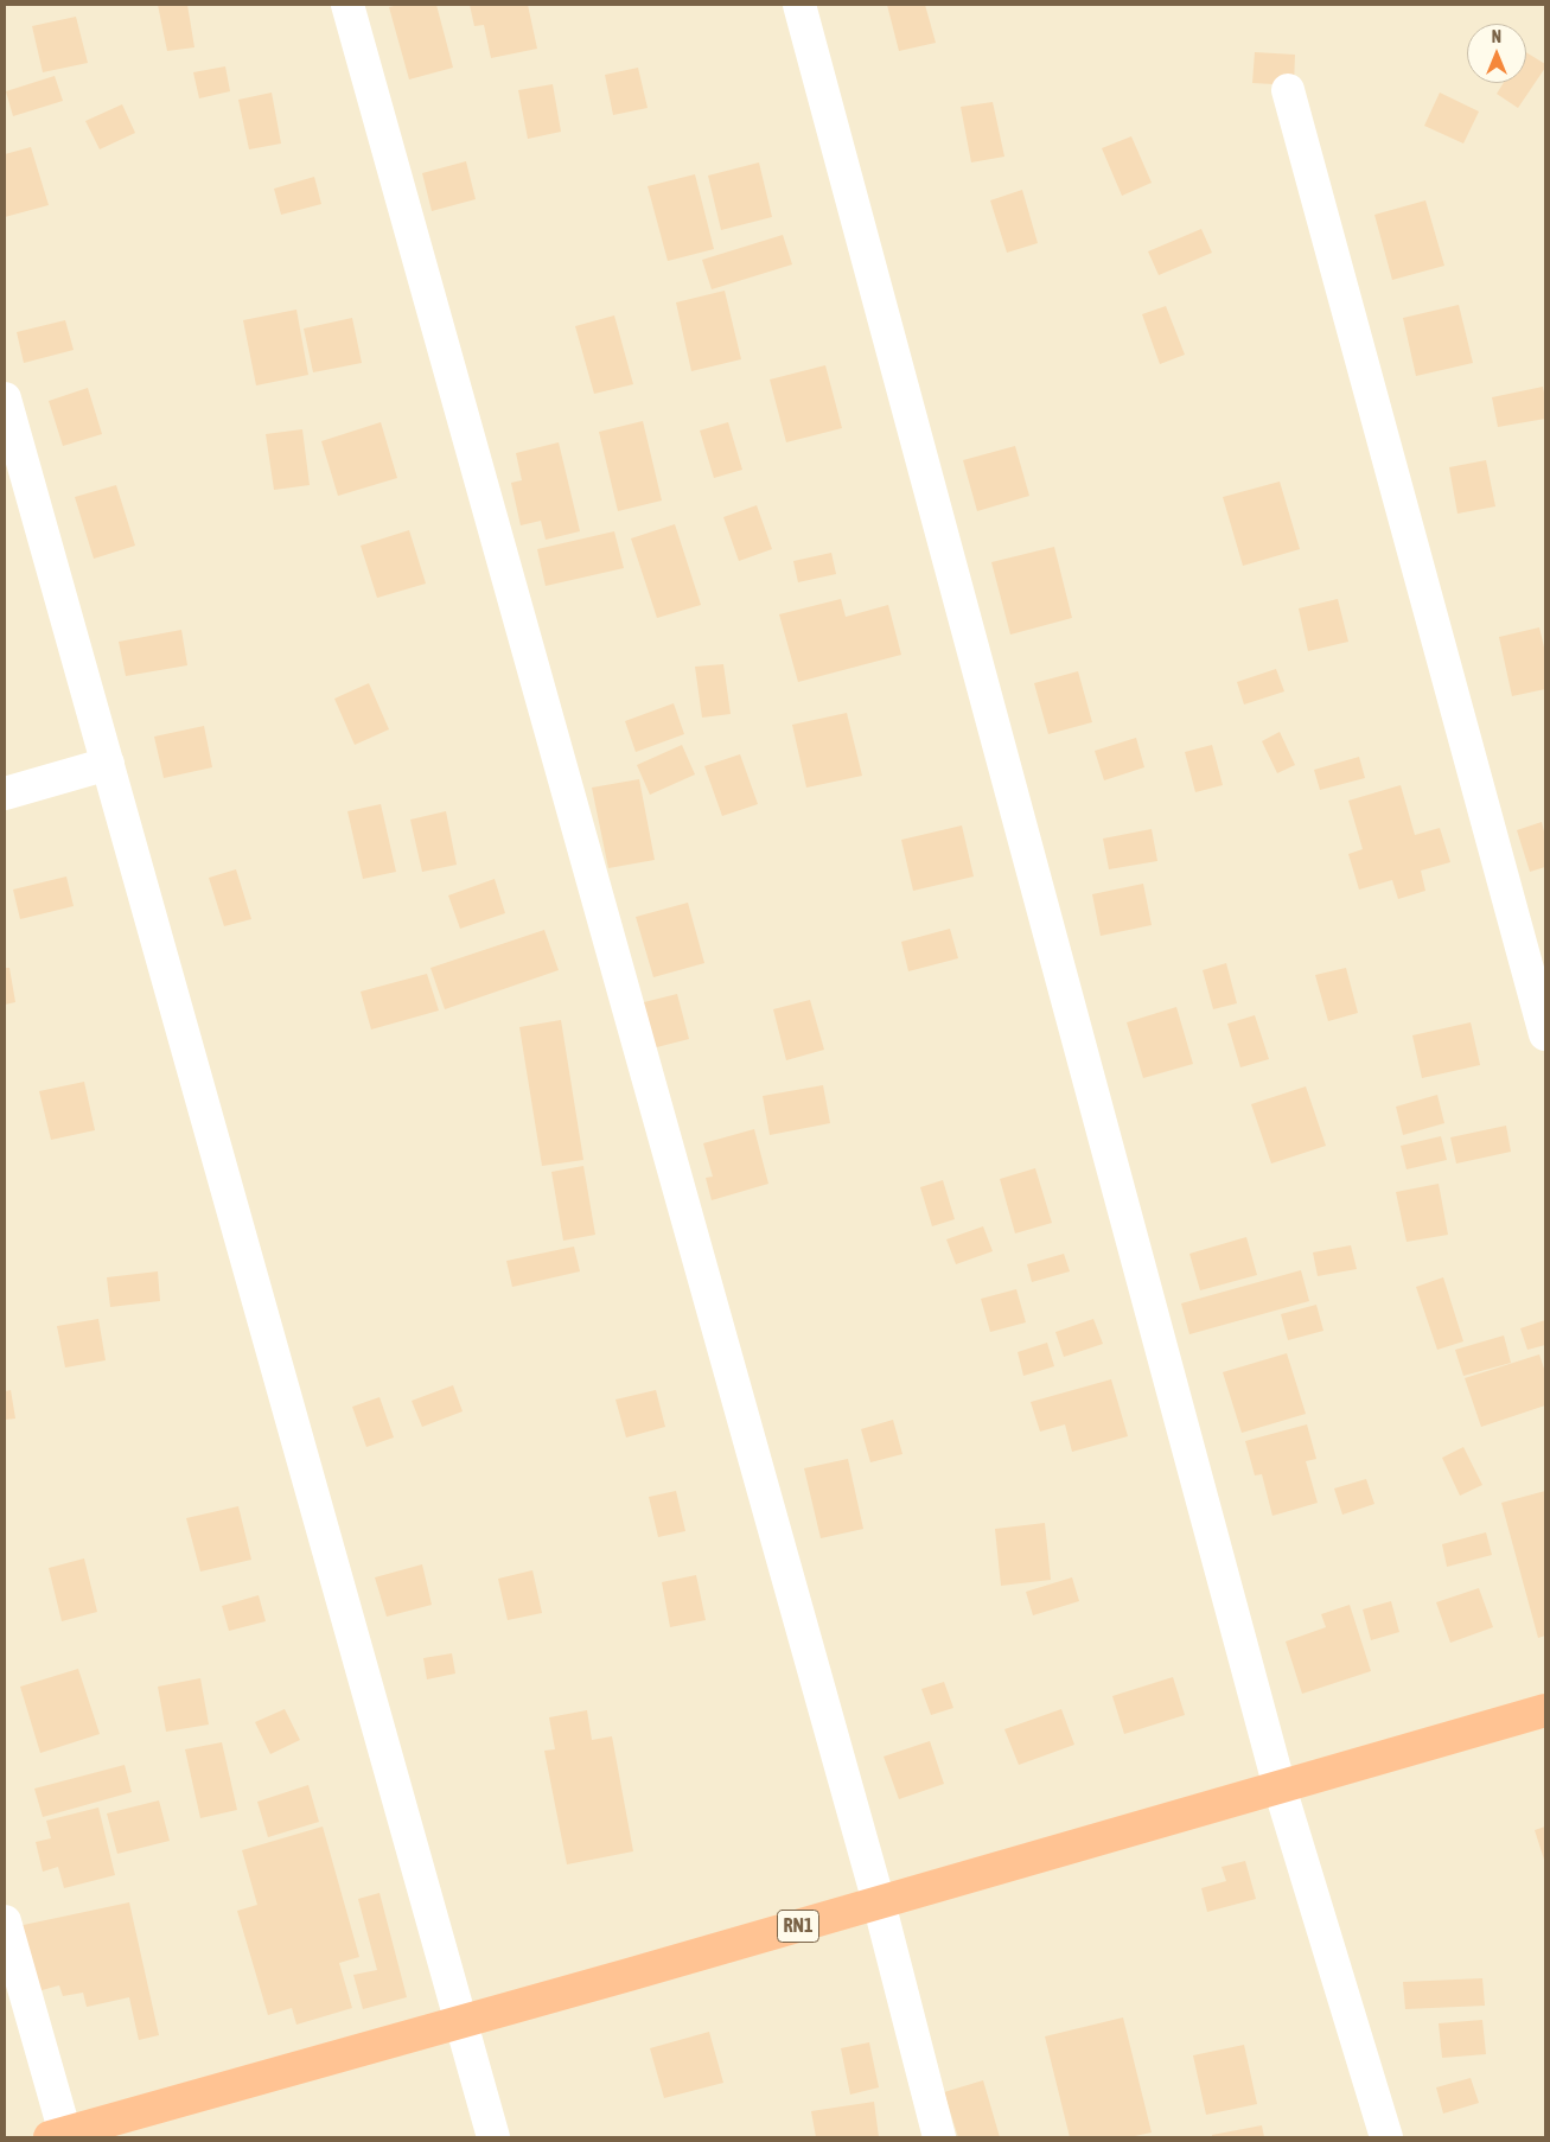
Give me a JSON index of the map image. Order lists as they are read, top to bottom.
{
  "streets": {
    "highway": ["RN1"]
  },
  "north": "top"
}
